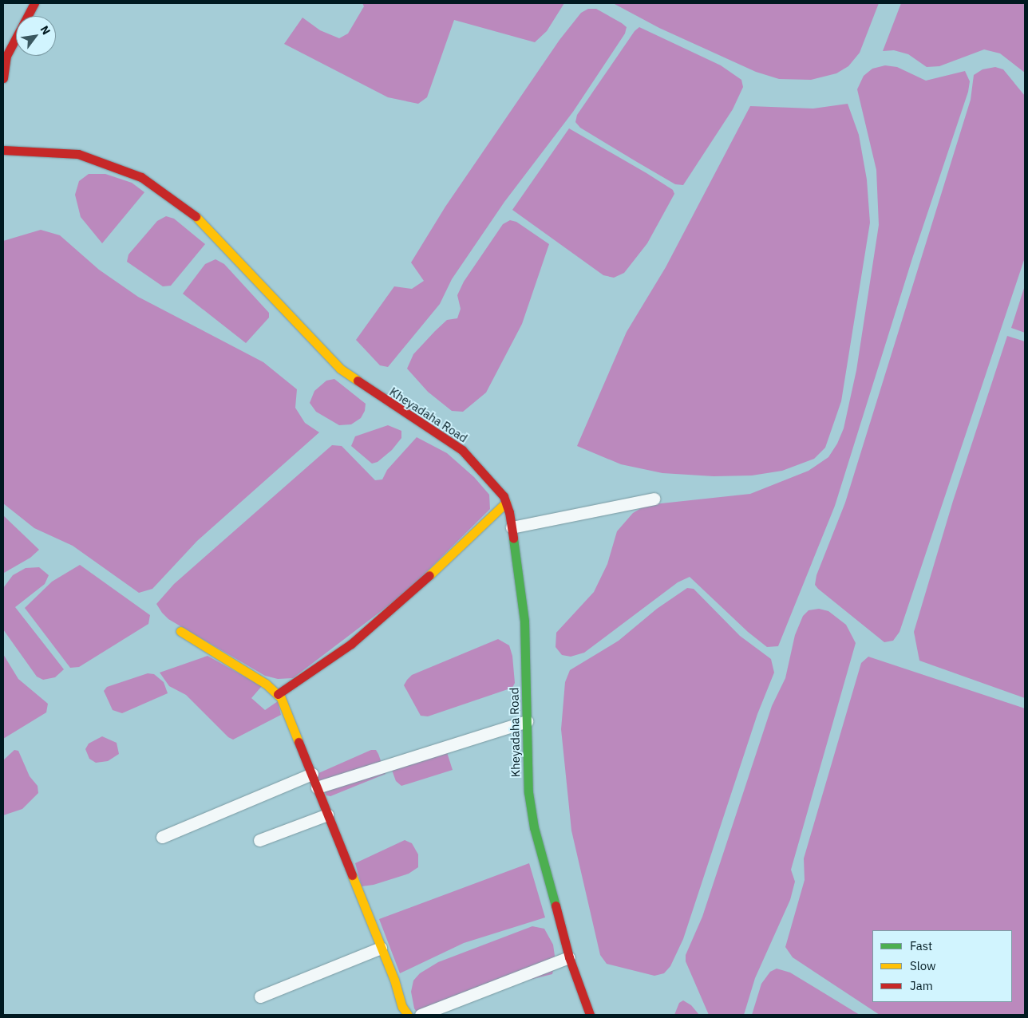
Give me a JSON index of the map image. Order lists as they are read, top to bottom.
{
  "streets": {
    "main road": ["Kheyadaha Road"]
  },
  "legend": ["Fast", "Slow", "Jam"],
  "north": "top right"
}
